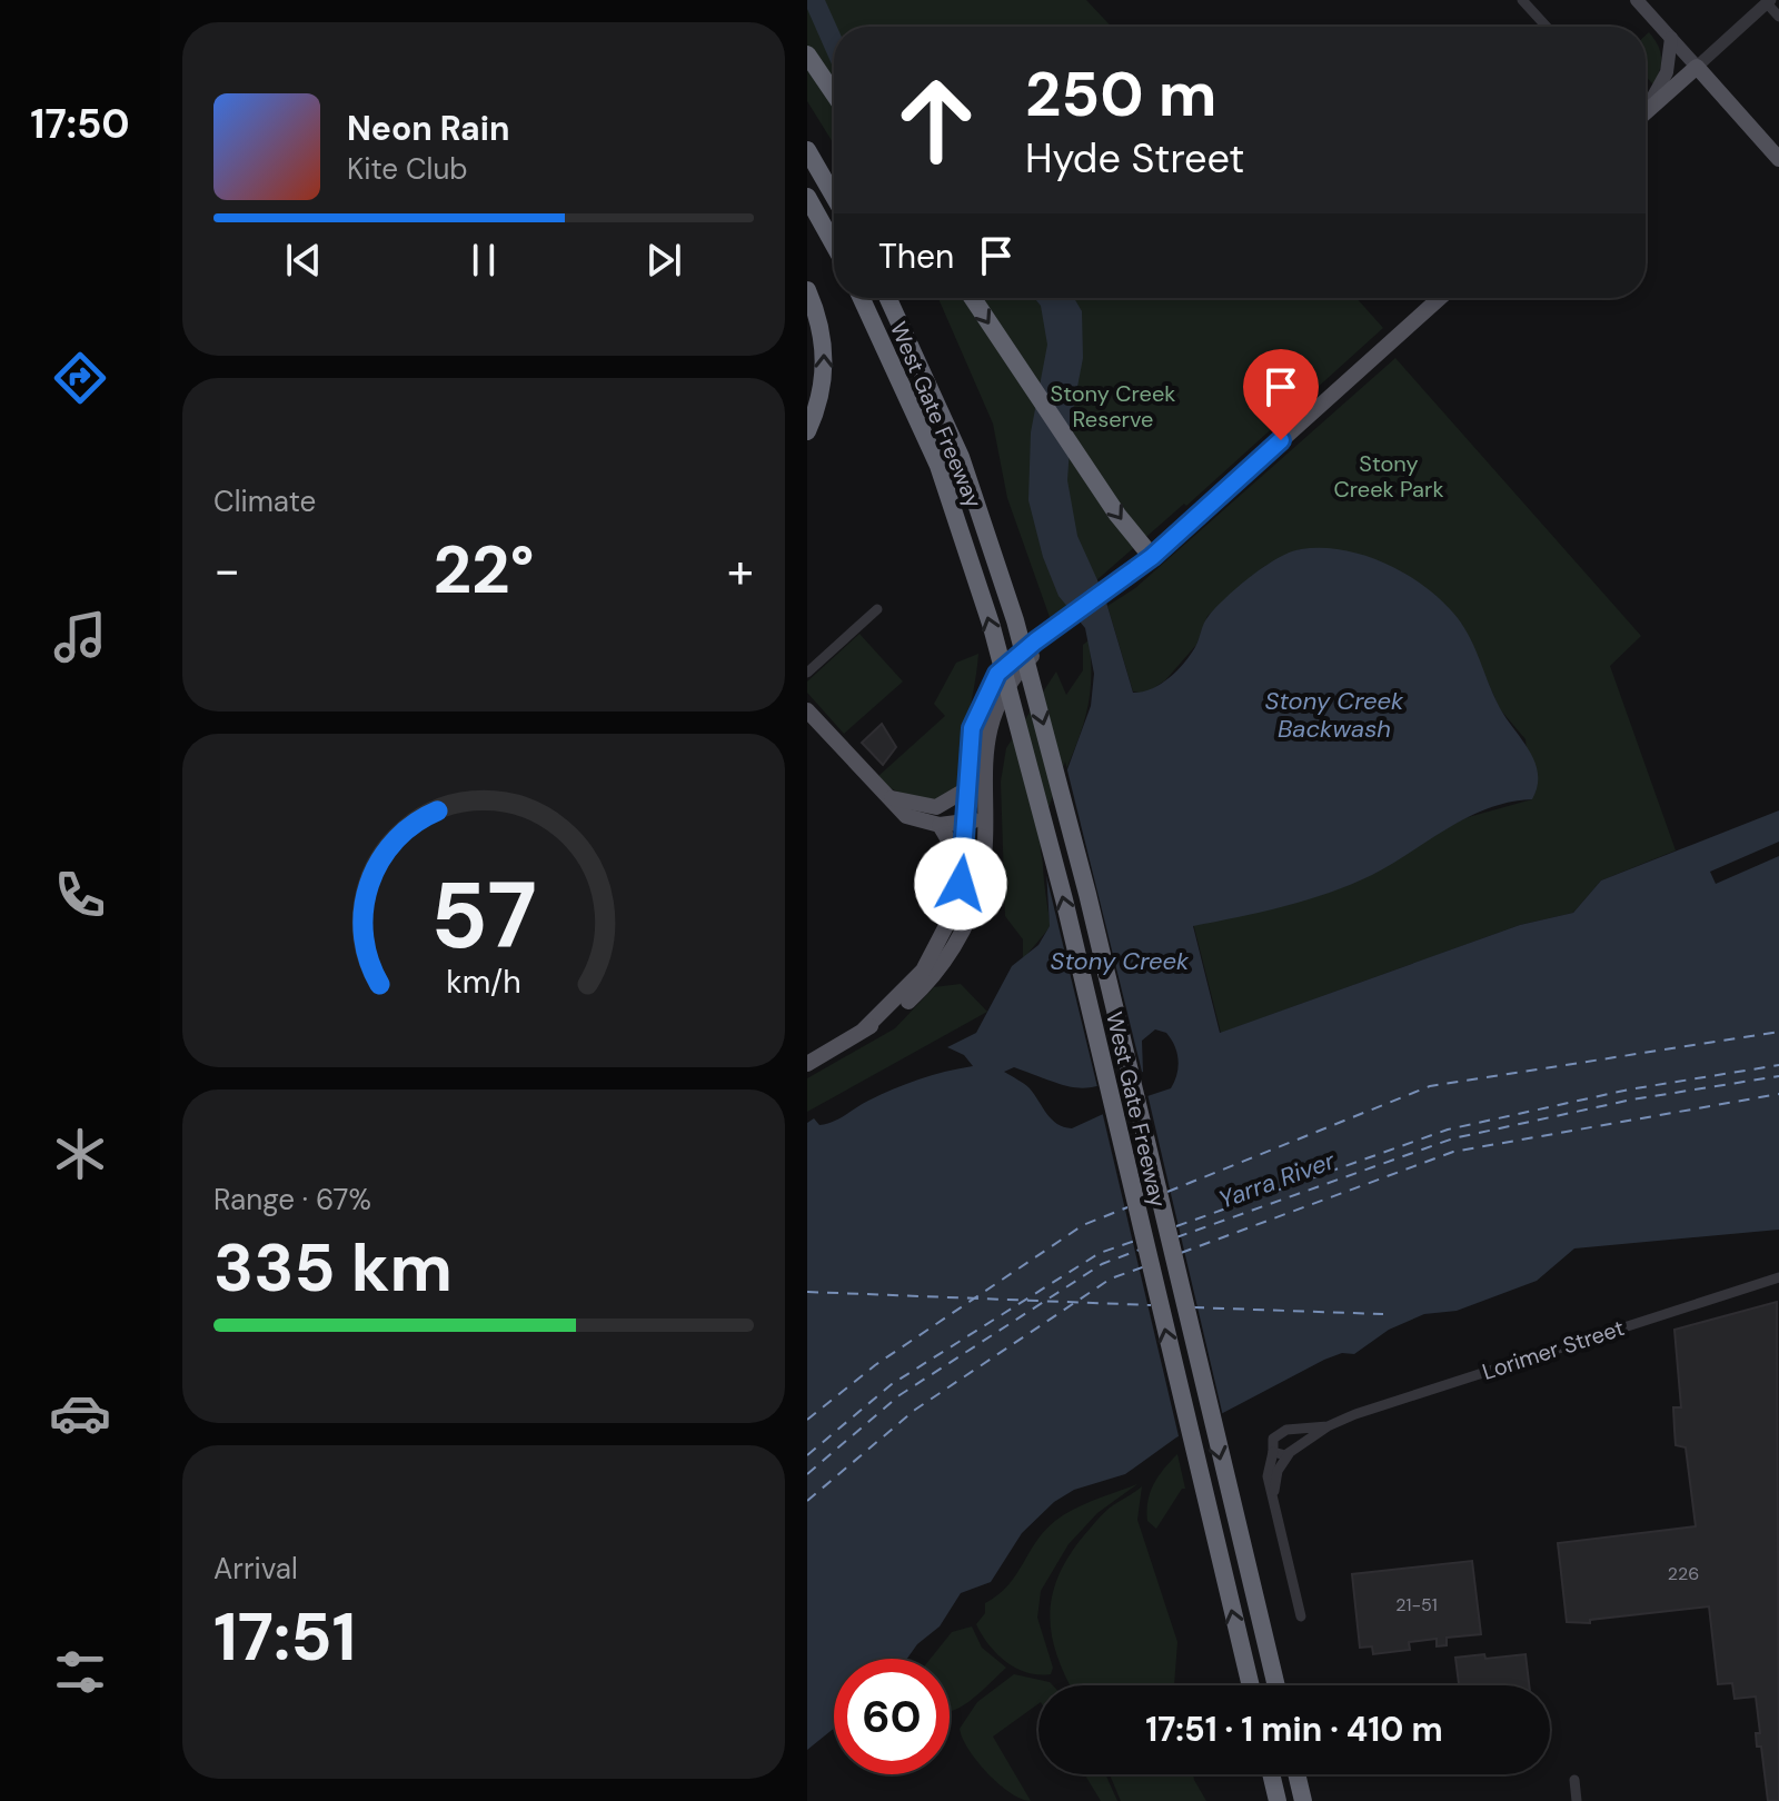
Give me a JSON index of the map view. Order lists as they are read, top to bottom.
{
  "streets": {
    "highway": ["West Gate Freeway"],
    "street": ["Lorimer Street"]
  },
  "water": ["Stony Creek Backwash", "Stony Creek", "Yarra River"],
  "parks": ["Stony Creek Reserve", "Stony Creek Park"],
  "house_numbers": ["226", "21-51"],
  "page": {
    "tabs": "17:50",
    "turn": ["250 m", "Hyde Street"],
    "song": ["Neon Rain", "Kite Club"],
    "then": "Then",
    "tile": [
      "Climate",
      ["Range · 67%", "335 km"],
      ["Arrival", "17:51"]
    ],
    "heat": ["−", "22°", "+"],
    "limit": "60",
    "trip": "17:51 · 1 min · 410 m",
    "gauge": ["57", "km/h"]
  }
}
